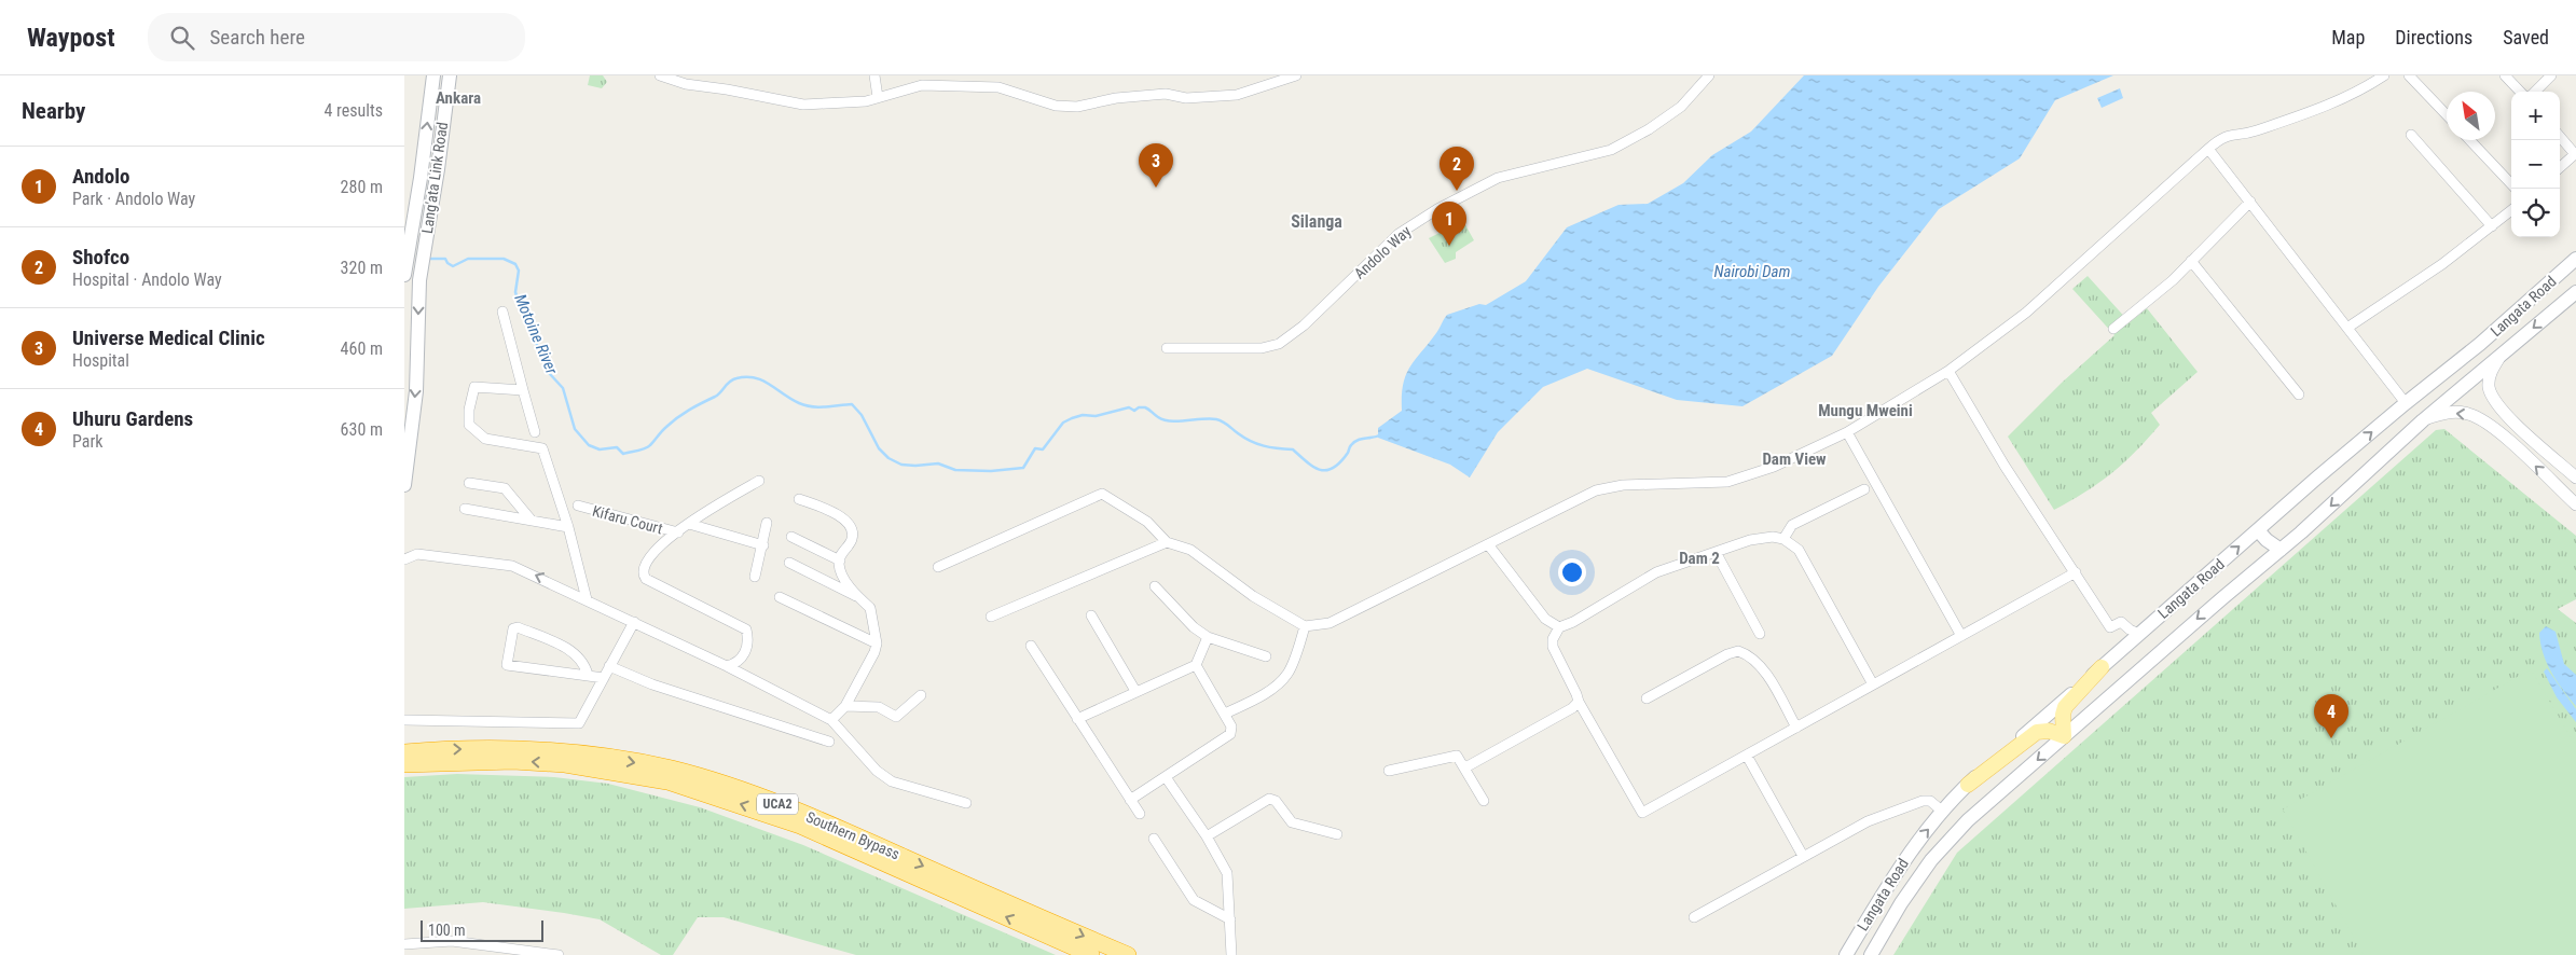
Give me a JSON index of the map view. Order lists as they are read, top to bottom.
{
  "streets": {
    "highway": ["UCA2", "Southern Bypass"],
    "main road": ["Lang'ata Link Road", "Langata Road"],
    "street": ["Andolo Way", "Kifaru Court"]
  },
  "districts": [
    "Ankara",
    "Silanga",
    "Mungu Mweini",
    "Dam View",
    "Dam 2"
  ],
  "water": ["Nairobi Dam", "Motoine River"],
  "scale_bar": "100 m",
  "north": "top left",
  "page": {
    "header": "Waypost",
    "search": "Search here",
    "nav": ["Map", "Directions", "Saved"],
    "heading": ["Nearby", "4 results"],
    "map_buttons": ["+", "−"],
    "pins": [
      "3",
      "2",
      "1",
      "4"
    ],
    "list": [
      {
        "mark": "1",
        "name": "Andolo",
        "note": "Park · Andolo Way",
        "value": "280 m"
      },
      {
        "mark": "2",
        "name": "Shofco",
        "note": "Hospital · Andolo Way",
        "value": "320 m"
      },
      {
        "mark": "3",
        "name": "Universe Medical Clinic",
        "note": "Hospital",
        "value": "460 m"
      },
      {
        "mark": "4",
        "name": "Uhuru Gardens",
        "note": "Park",
        "value": "630 m"
      }
    ],
    "scale": "100 m"
  }
}
